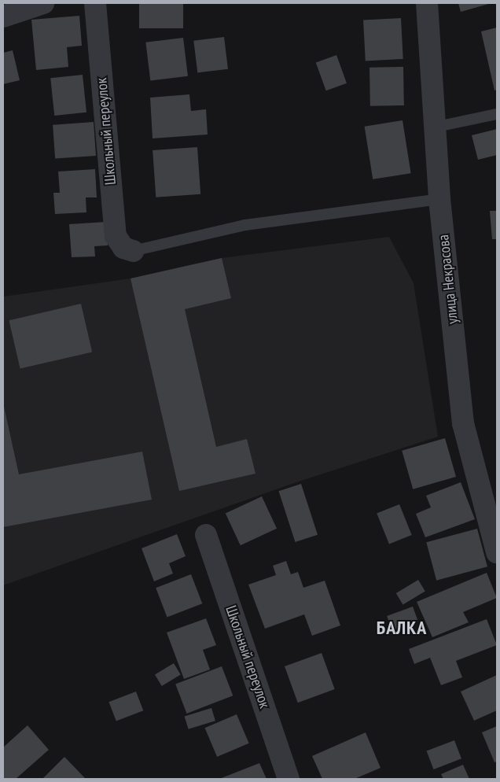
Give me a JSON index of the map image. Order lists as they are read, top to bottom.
{
  "streets": {
    "street": ["Школьный переулок", "улица Некрасова"]
  },
  "districts": ["БАЛКА"]
}
